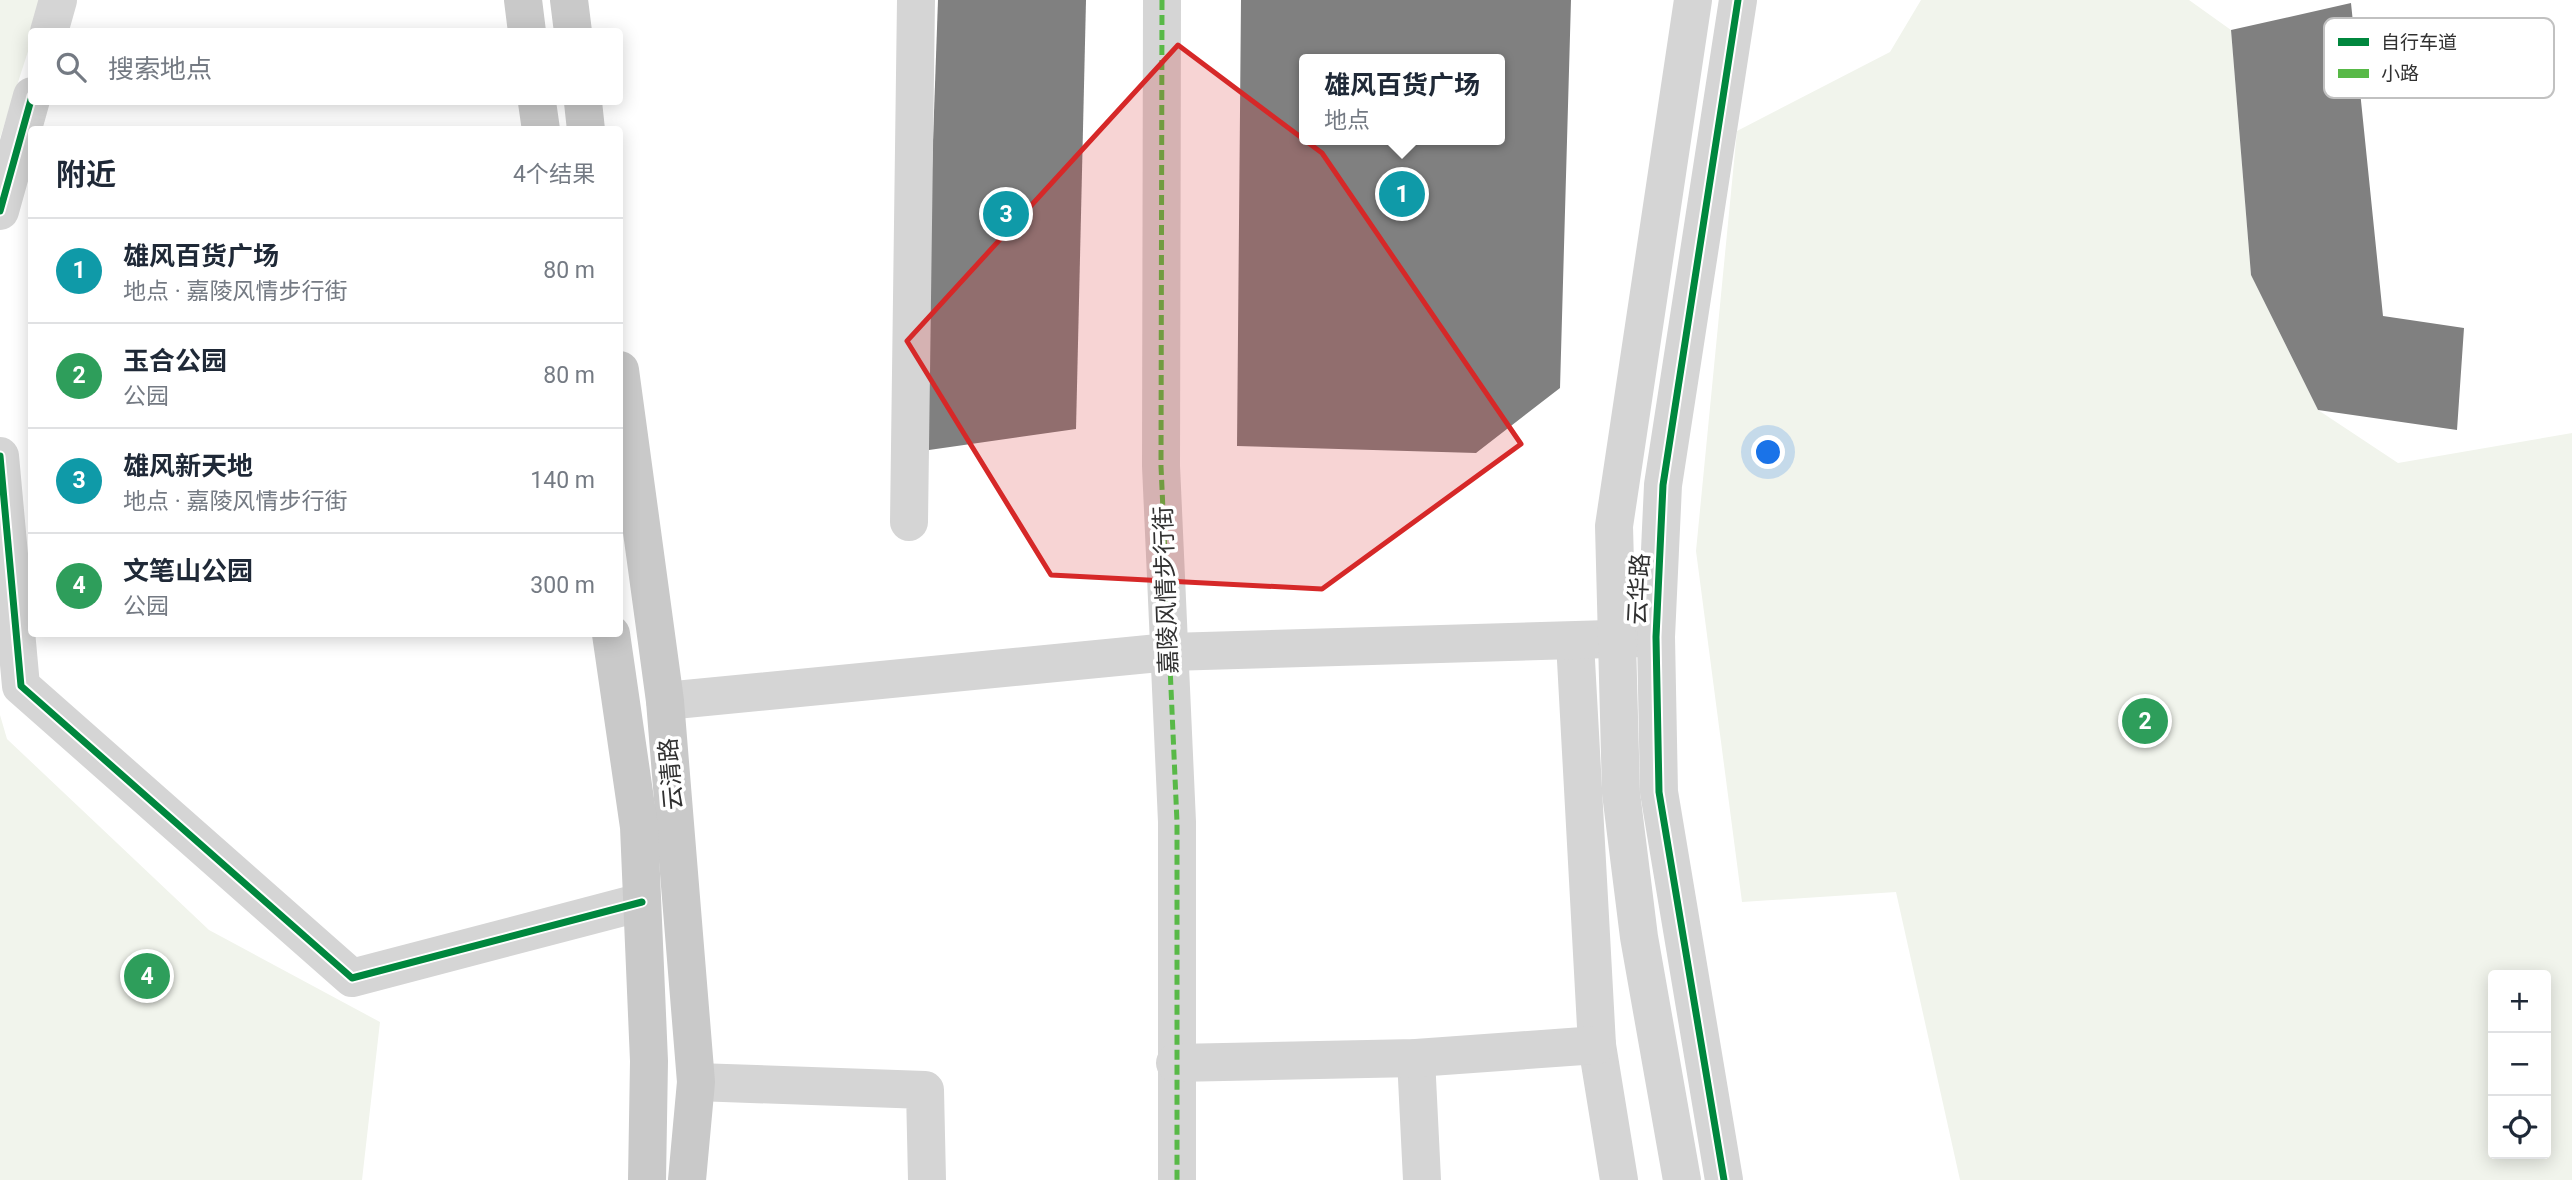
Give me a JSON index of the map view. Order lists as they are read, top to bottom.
{
  "streets": {
    "main road": ["云清路"],
    "street": ["云华路", "嘉陵风情步行街"]
  },
  "legend": ["自行车道", "小路"],
  "page": {
    "search": "搜索地点",
    "popup": ["雄风百货广场", "地点"],
    "heading": ["附近", "4个结果"],
    "pins": [
      "1",
      "3",
      "2",
      "4"
    ],
    "list": [
      {
        "mark": "1",
        "name": "雄风百货广场",
        "note": "地点 · 嘉陵风情步行街",
        "value": "80 m"
      },
      {
        "mark": "2",
        "name": "玉合公园",
        "note": "公园",
        "value": "80 m"
      },
      {
        "mark": "3",
        "name": "雄风新天地",
        "note": "地点 · 嘉陵风情步行街",
        "value": "140 m"
      },
      {
        "mark": "4",
        "name": "文笔山公园",
        "note": "公园",
        "value": "300 m"
      }
    ],
    "map_buttons": ["+", "−"]
  }
}
